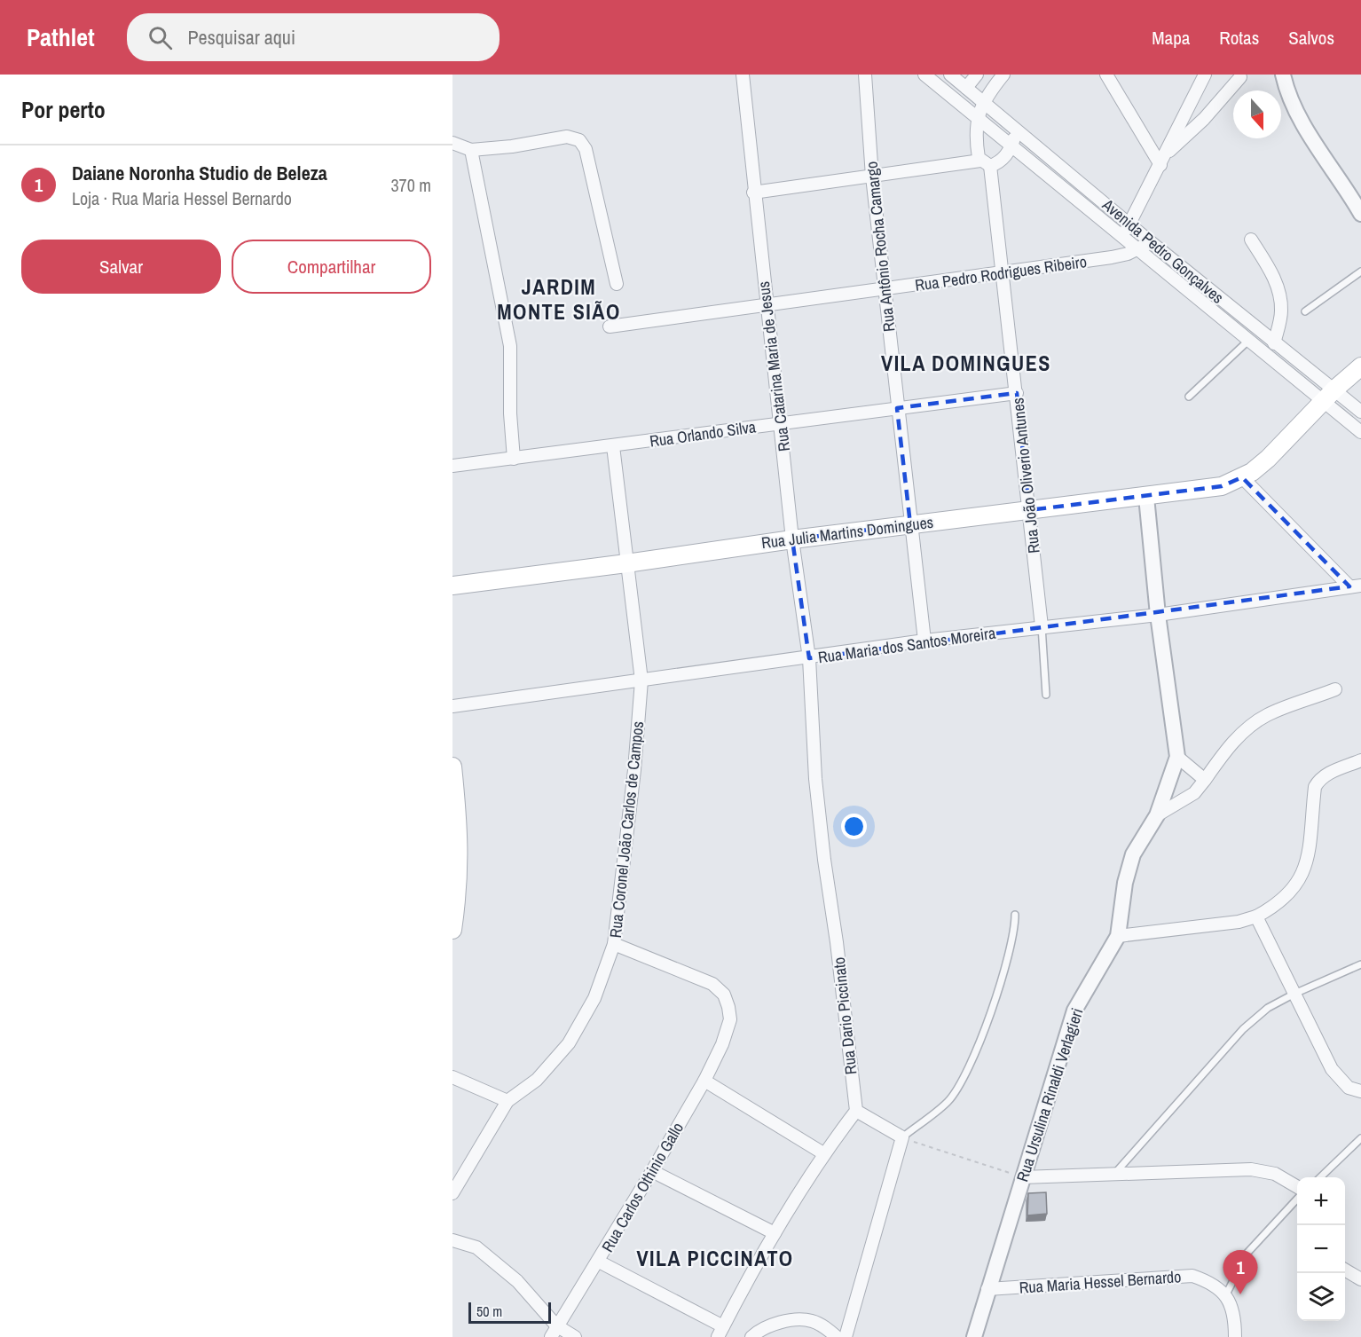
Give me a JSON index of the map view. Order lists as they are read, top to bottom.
{
  "streets": {
    "main road": ["Rua Julia Martins Domingues"],
    "street": [
      "Rua Antônio Rocha Camargo",
      "Avenida Pedro Gonçalves",
      "Rua Pedro Rodrigues Ribeiro",
      "Rua Catarina Maria de Jesus",
      "Rua Orlando Silva",
      "Rua João Oliverio Antunes",
      "Rua Maria dos Santos Moreira",
      "Rua Coronel João Carlos de Campos",
      "Rua Dario Piccinato",
      "Rua Ursulina Rinaldi Verlagieri",
      "Rua Carlos Othinio Gallo",
      "Rua Maria Hessel Bernardo"
    ]
  },
  "crossings": [
    ["Rua Antônio Rocha Camargo", "Rua Pedro Rodrigues Ribeiro"],
    ["Rua Antônio Rocha Camargo", "Rua Orlando Silva"],
    ["Rua Antônio Rocha Camargo", "Rua Julia Martins Domingues"],
    ["Rua Antônio Rocha Camargo", "Rua Maria dos Santos Moreira"],
    ["Avenida Pedro Gonçalves", "Rua Pedro Rodrigues Ribeiro"],
    ["Avenida Pedro Gonçalves", "Rua João Oliverio Antunes"],
    ["Avenida Pedro Gonçalves", "Rua Julia Martins Domingues"],
    ["Rua Pedro Rodrigues Ribeiro", "Rua Catarina Maria de Jesus"],
    ["Rua Pedro Rodrigues Ribeiro", "Rua João Oliverio Antunes"],
    ["Rua Catarina Maria de Jesus", "Rua Orlando Silva"],
    ["Rua Catarina Maria de Jesus", "Rua Julia Martins Domingues"],
    ["Rua Catarina Maria de Jesus", "Rua Maria dos Santos Moreira"],
    ["Rua Catarina Maria de Jesus", "Rua Dario Piccinato"],
    ["Rua Orlando Silva", "Rua João Oliverio Antunes"],
    ["Rua Orlando Silva", "Rua Coronel João Carlos de Campos"],
    ["Rua João Oliverio Antunes", "Rua Julia Martins Domingues"],
    ["Rua João Oliverio Antunes", "Rua Maria dos Santos Moreira"],
    ["Rua Julia Martins Domingues", "Rua Coronel João Carlos de Campos"],
    ["Rua Julia Martins Domingues", "Rua Ursulina Rinaldi Verlagieri"],
    ["Rua Maria dos Santos Moreira", "Rua Coronel João Carlos de Campos"],
    ["Rua Maria dos Santos Moreira", "Rua Dario Piccinato"],
    ["Rua Maria dos Santos Moreira", "Rua Ursulina Rinaldi Verlagieri"],
    ["Rua Coronel João Carlos de Campos", "Rua Carlos Othinio Gallo"],
    ["Rua Ursulina Rinaldi Verlagieri", "Rua Maria Hessel Bernardo"]
  ],
  "districts": ["JARDIM MONTE SIÃO", "VILA DOMINGUES", "VILA PICCINATO"],
  "scale_bar": "50 m",
  "north": "bottom",
  "page": {
    "header": "Pathlet",
    "search": "Pesquisar aqui",
    "nav": ["Mapa", "Rotas", "Salvos"],
    "heading": "Por perto",
    "list": [
      {
        "mark": "1",
        "name": "Daiane Noronha Studio de Beleza",
        "note": "Loja · Rua Maria Hessel Bernardo",
        "value": "370 m"
      }
    ],
    "buttons": ["Salvar", "Compartilhar"],
    "map_buttons": ["+", "−"],
    "pins": "1",
    "scale": "50 m"
  }
}
